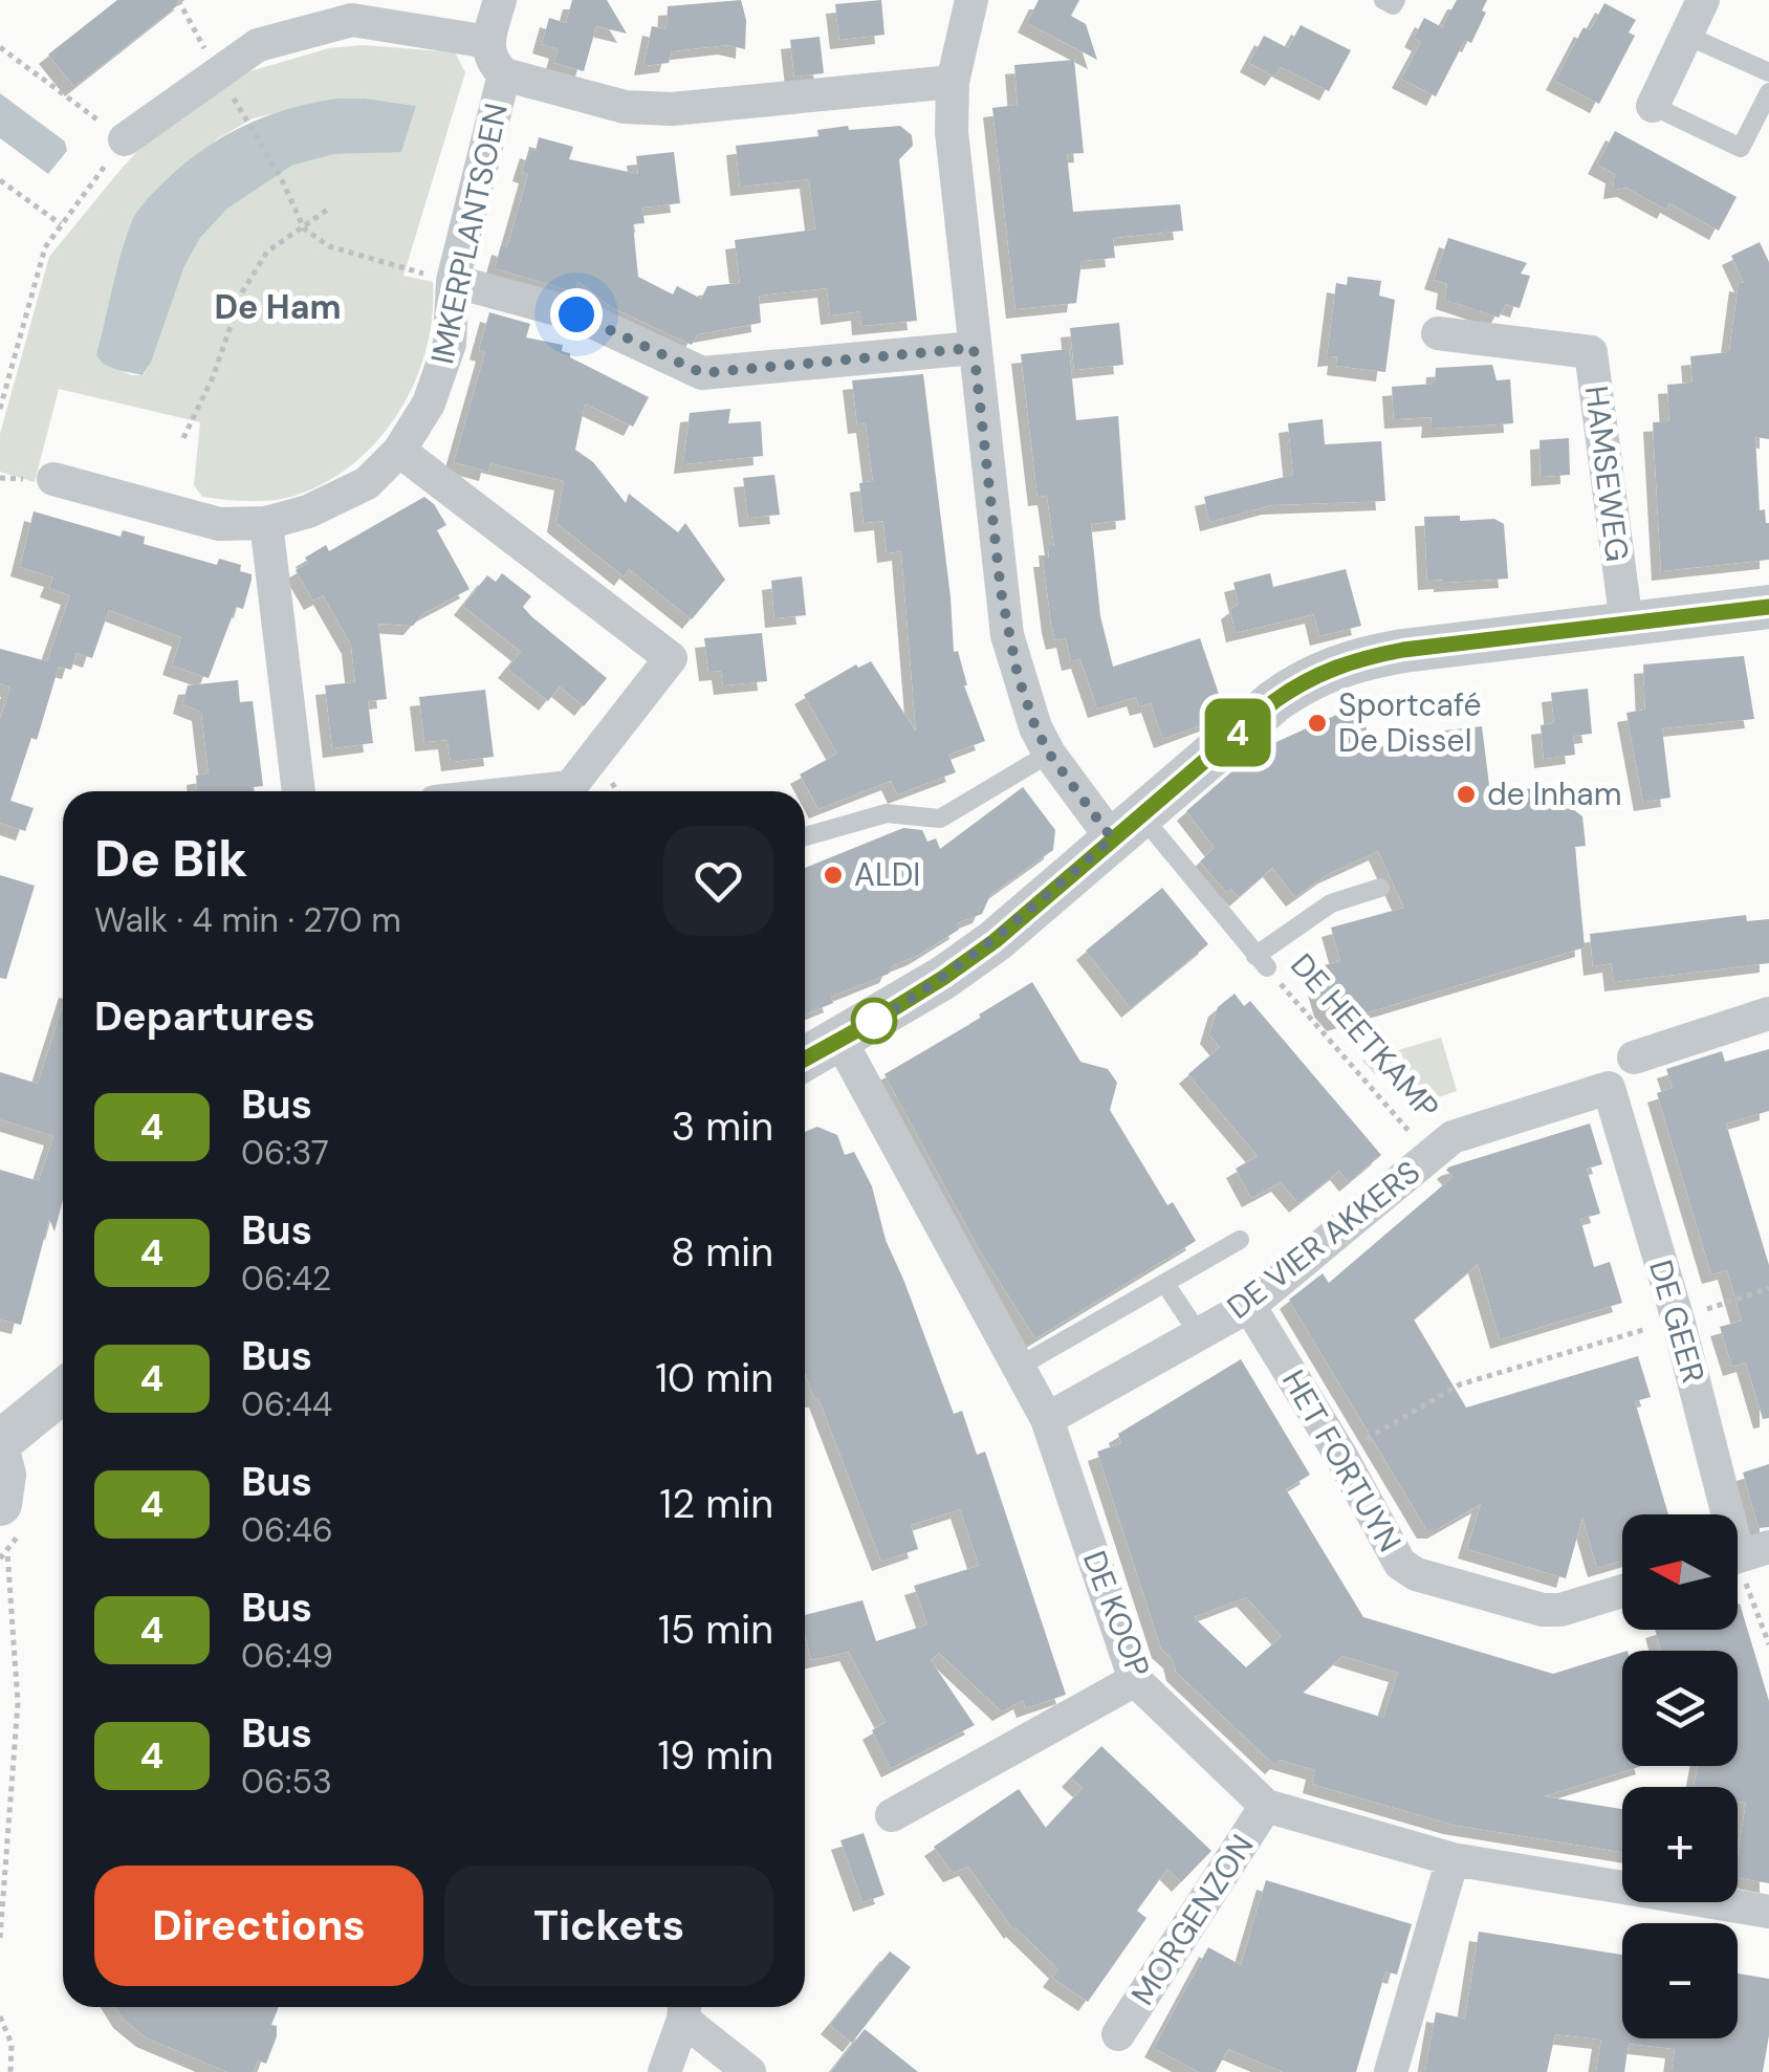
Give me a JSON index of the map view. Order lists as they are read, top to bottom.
{
  "streets": {
    "street": [
      "IMKERPLANTSOEN",
      "HAMSEWEG",
      "DE VIER AKKERS",
      "DE GEER",
      "HET FORTUYN",
      "DE KOOP",
      "MORGENZON"
    ],
    "lane": ["DE HEETKAMP"]
  },
  "crossings": [
    ["DE HEETKAMP", "DE VIER AKKERS"],
    ["DE VIER AKKERS", "DE GEER"],
    ["DE VIER AKKERS", "HET FORTUYN"],
    ["DE VIER AKKERS", "DE KOOP"],
    ["DE KOOP", "MORGENZON"]
  ],
  "districts": ["De Ham"],
  "places": ["Sportcafé De Dissel", "de Inham", "ALDI"],
  "lines": ["bus line 4"],
  "north": "left",
  "page": {
    "on_map": "4",
    "heading": [
      ["De Bik", "Walk · 4 min · 270 m"],
      "Departures"
    ],
    "list": [
      {
        "mark": "4",
        "name": "Bus",
        "note": "06:37",
        "value": "3 min"
      },
      {
        "mark": "4",
        "name": "Bus",
        "note": "06:42",
        "value": "8 min"
      },
      {
        "mark": "4",
        "name": "Bus",
        "note": "06:44",
        "value": "10 min"
      },
      {
        "mark": "4",
        "name": "Bus",
        "note": "06:46",
        "value": "12 min"
      },
      {
        "mark": "4",
        "name": "Bus",
        "note": "06:49",
        "value": "15 min"
      },
      {
        "mark": "4",
        "name": "Bus",
        "note": "06:53",
        "value": "19 min"
      }
    ],
    "map_buttons": ["+", "−"],
    "buttons": ["Directions", "Tickets"]
  }
}
